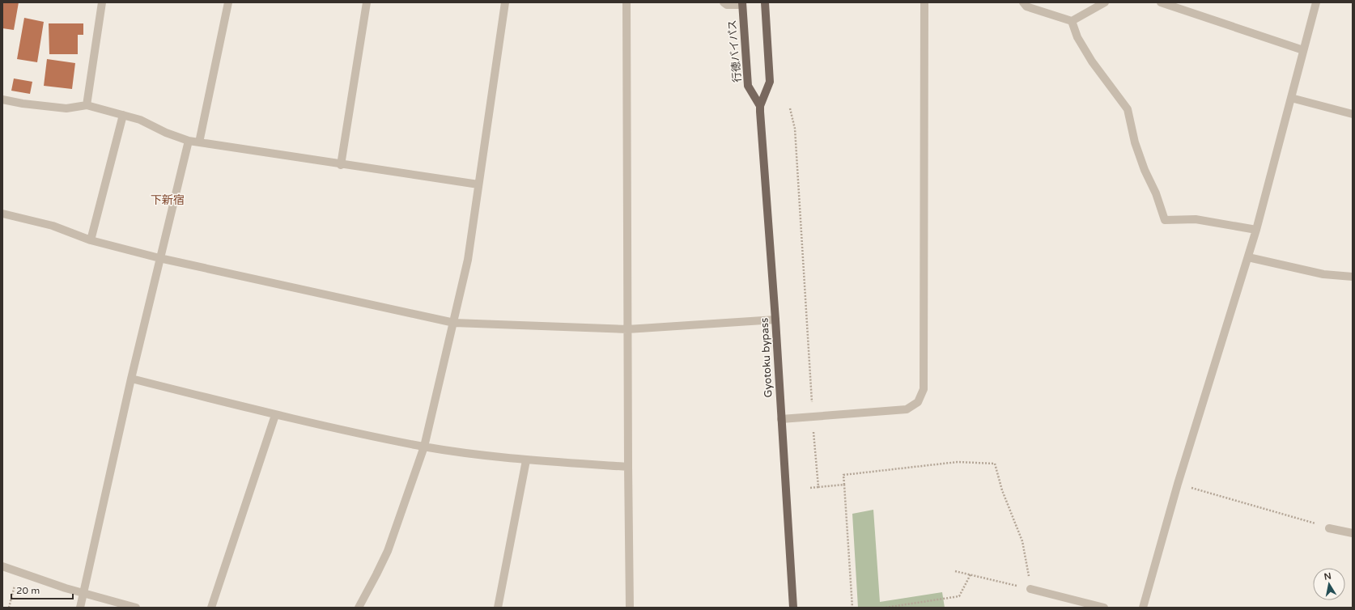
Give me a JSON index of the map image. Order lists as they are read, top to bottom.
{
  "streets": {
    "main road": ["行徳バイパス", "Gyotoku bypass"]
  },
  "crossings": [
    ["行徳バイパス", "Gyotoku bypass"]
  ],
  "districts": ["下新宿"],
  "scale_bar": "20 m",
  "north": "top"
}
